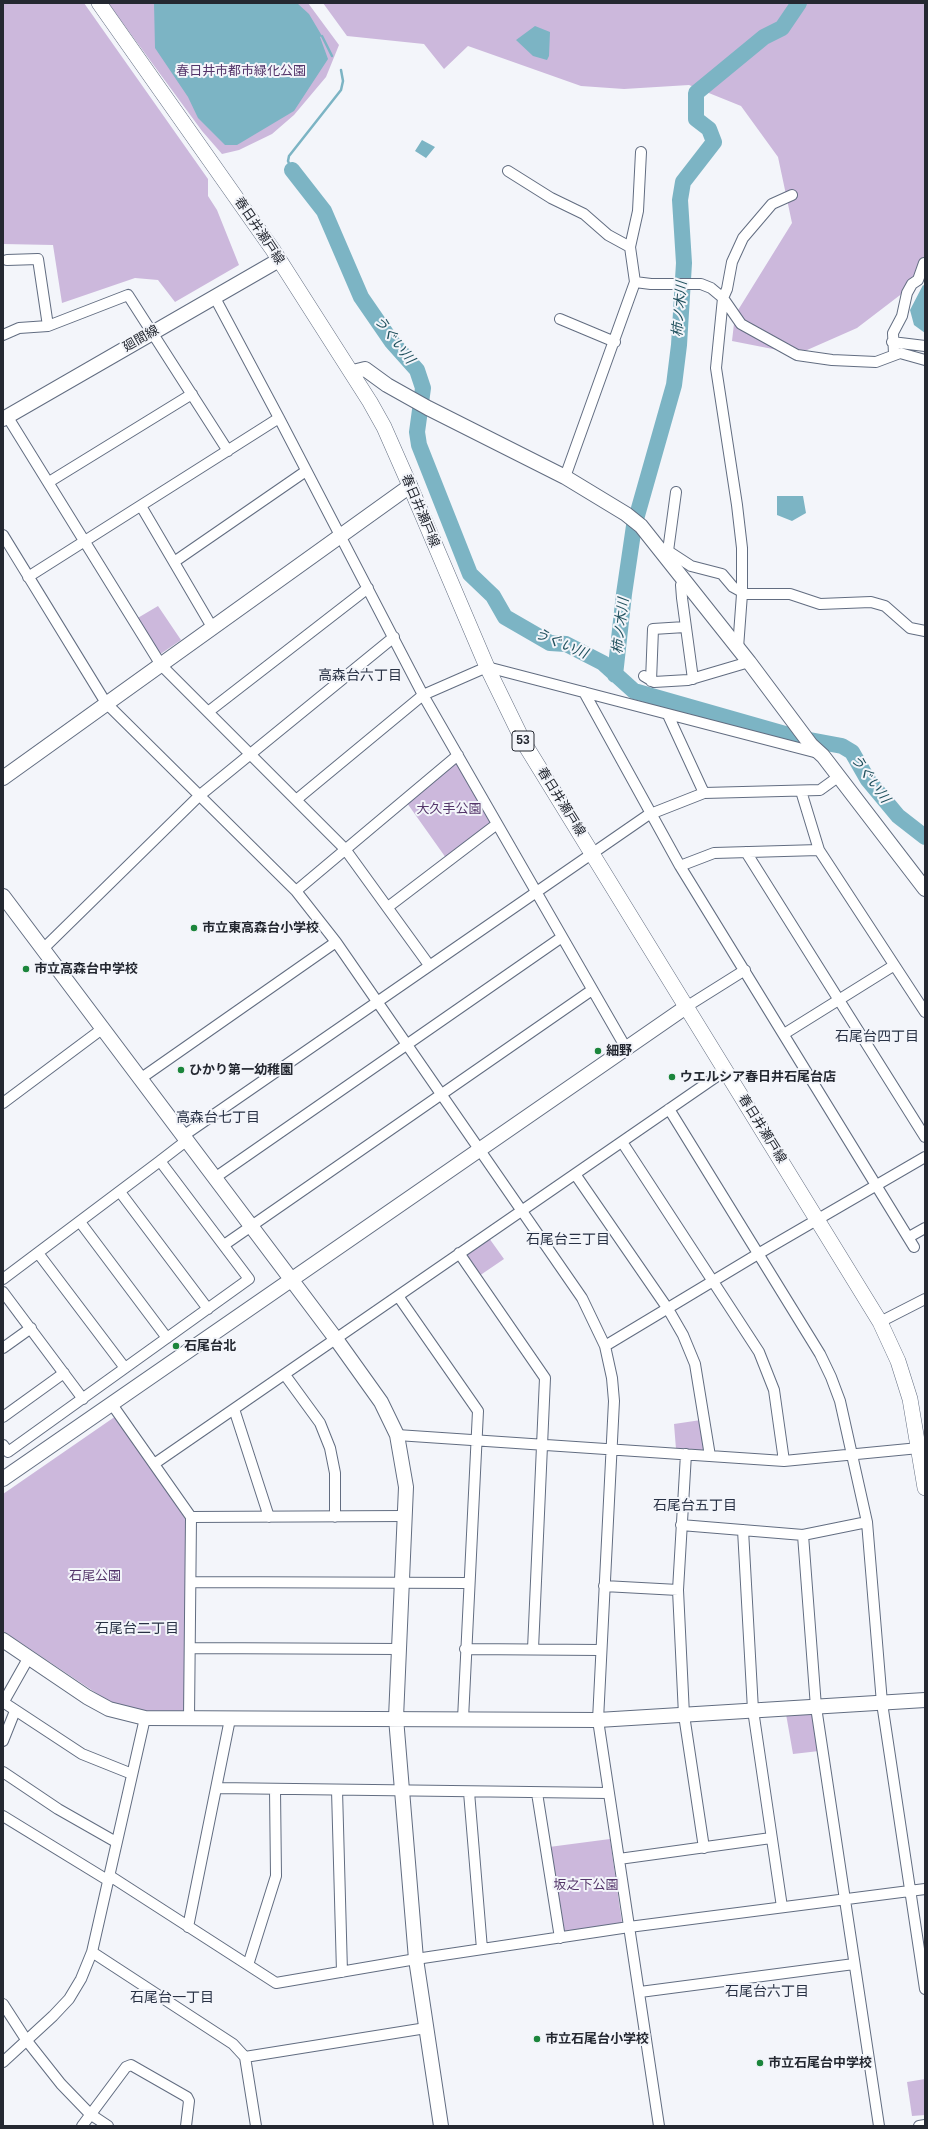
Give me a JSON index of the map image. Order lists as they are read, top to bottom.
{
  "streets": {
    "main road": ["春日井瀬戸線", "53"],
    "street": ["廻間線"]
  },
  "crossings": [
    ["春日井瀬戸線", "廻間線"]
  ],
  "districts": [
    "高森台六丁目",
    "石尾台四丁目",
    "高森台七丁目",
    "石尾台三丁目",
    "石尾台五丁目",
    "石尾台二丁目",
    "石尾台六丁目",
    "石尾台一丁目"
  ],
  "water": ["柿ノ木川", "うぐい川"],
  "parks": [
    "春日井市都市緑化公園",
    "大久手公園",
    "石尾公園",
    "坂之下公園"
  ],
  "places": [
    "市立東高森台小学校",
    "市立高森台中学校",
    "細野",
    "ひかり第一幼稚園",
    "ウエルシア春日井石尾台店",
    "石尾台北",
    "市立石尾台小学校",
    "市立石尾台中学校"
  ]
}
